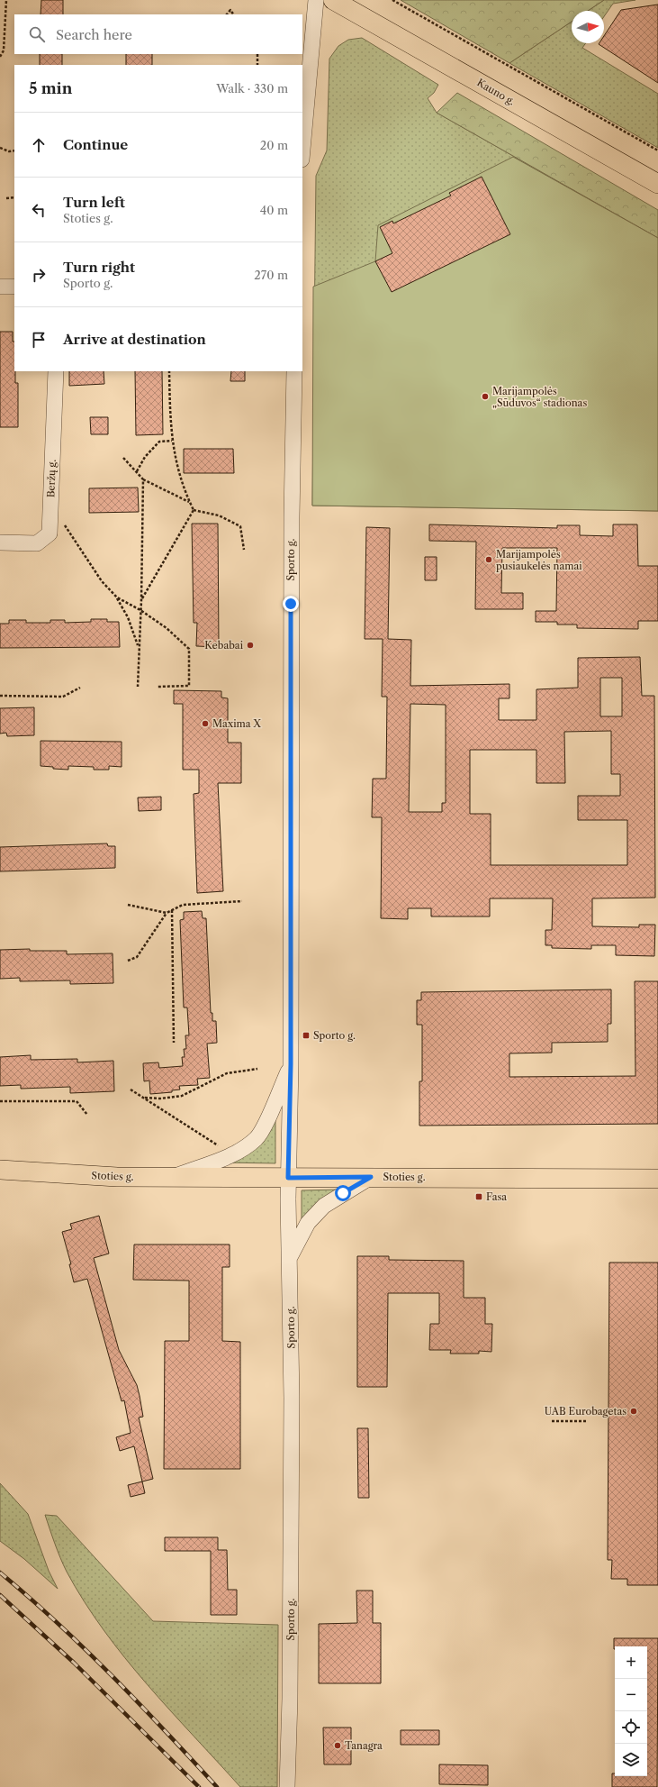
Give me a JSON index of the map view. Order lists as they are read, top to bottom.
{
  "streets": {
    "main road": ["Kauno g.", "Stoties g."],
    "street": ["Beržų g.", "Sporto g."]
  },
  "crossings": [
    ["Sporto g.", "Stoties g."]
  ],
  "places": {
    "other": [
      "Marijampolės „Sūduvos“ stadionas",
      "Marijampolės pusiaukelės namai",
      "Kebabai",
      "Maxima X",
      "UAB Eurobagetas",
      "Tanagra"
    ],
    "transit": ["Sporto g.", "Fasa"]
  },
  "north": "right",
  "page": {
    "search": "Search here",
    "heading": ["5 min", "Walk · 330 m"],
    "list": [
      ["Continue", "20 m"],
      ["Turn left", "Stoties g.", "40 m"],
      ["Turn right", "Sporto g.", "270 m"],
      "Arrive at destination"
    ],
    "map_buttons": ["+", "−"]
  }
}
